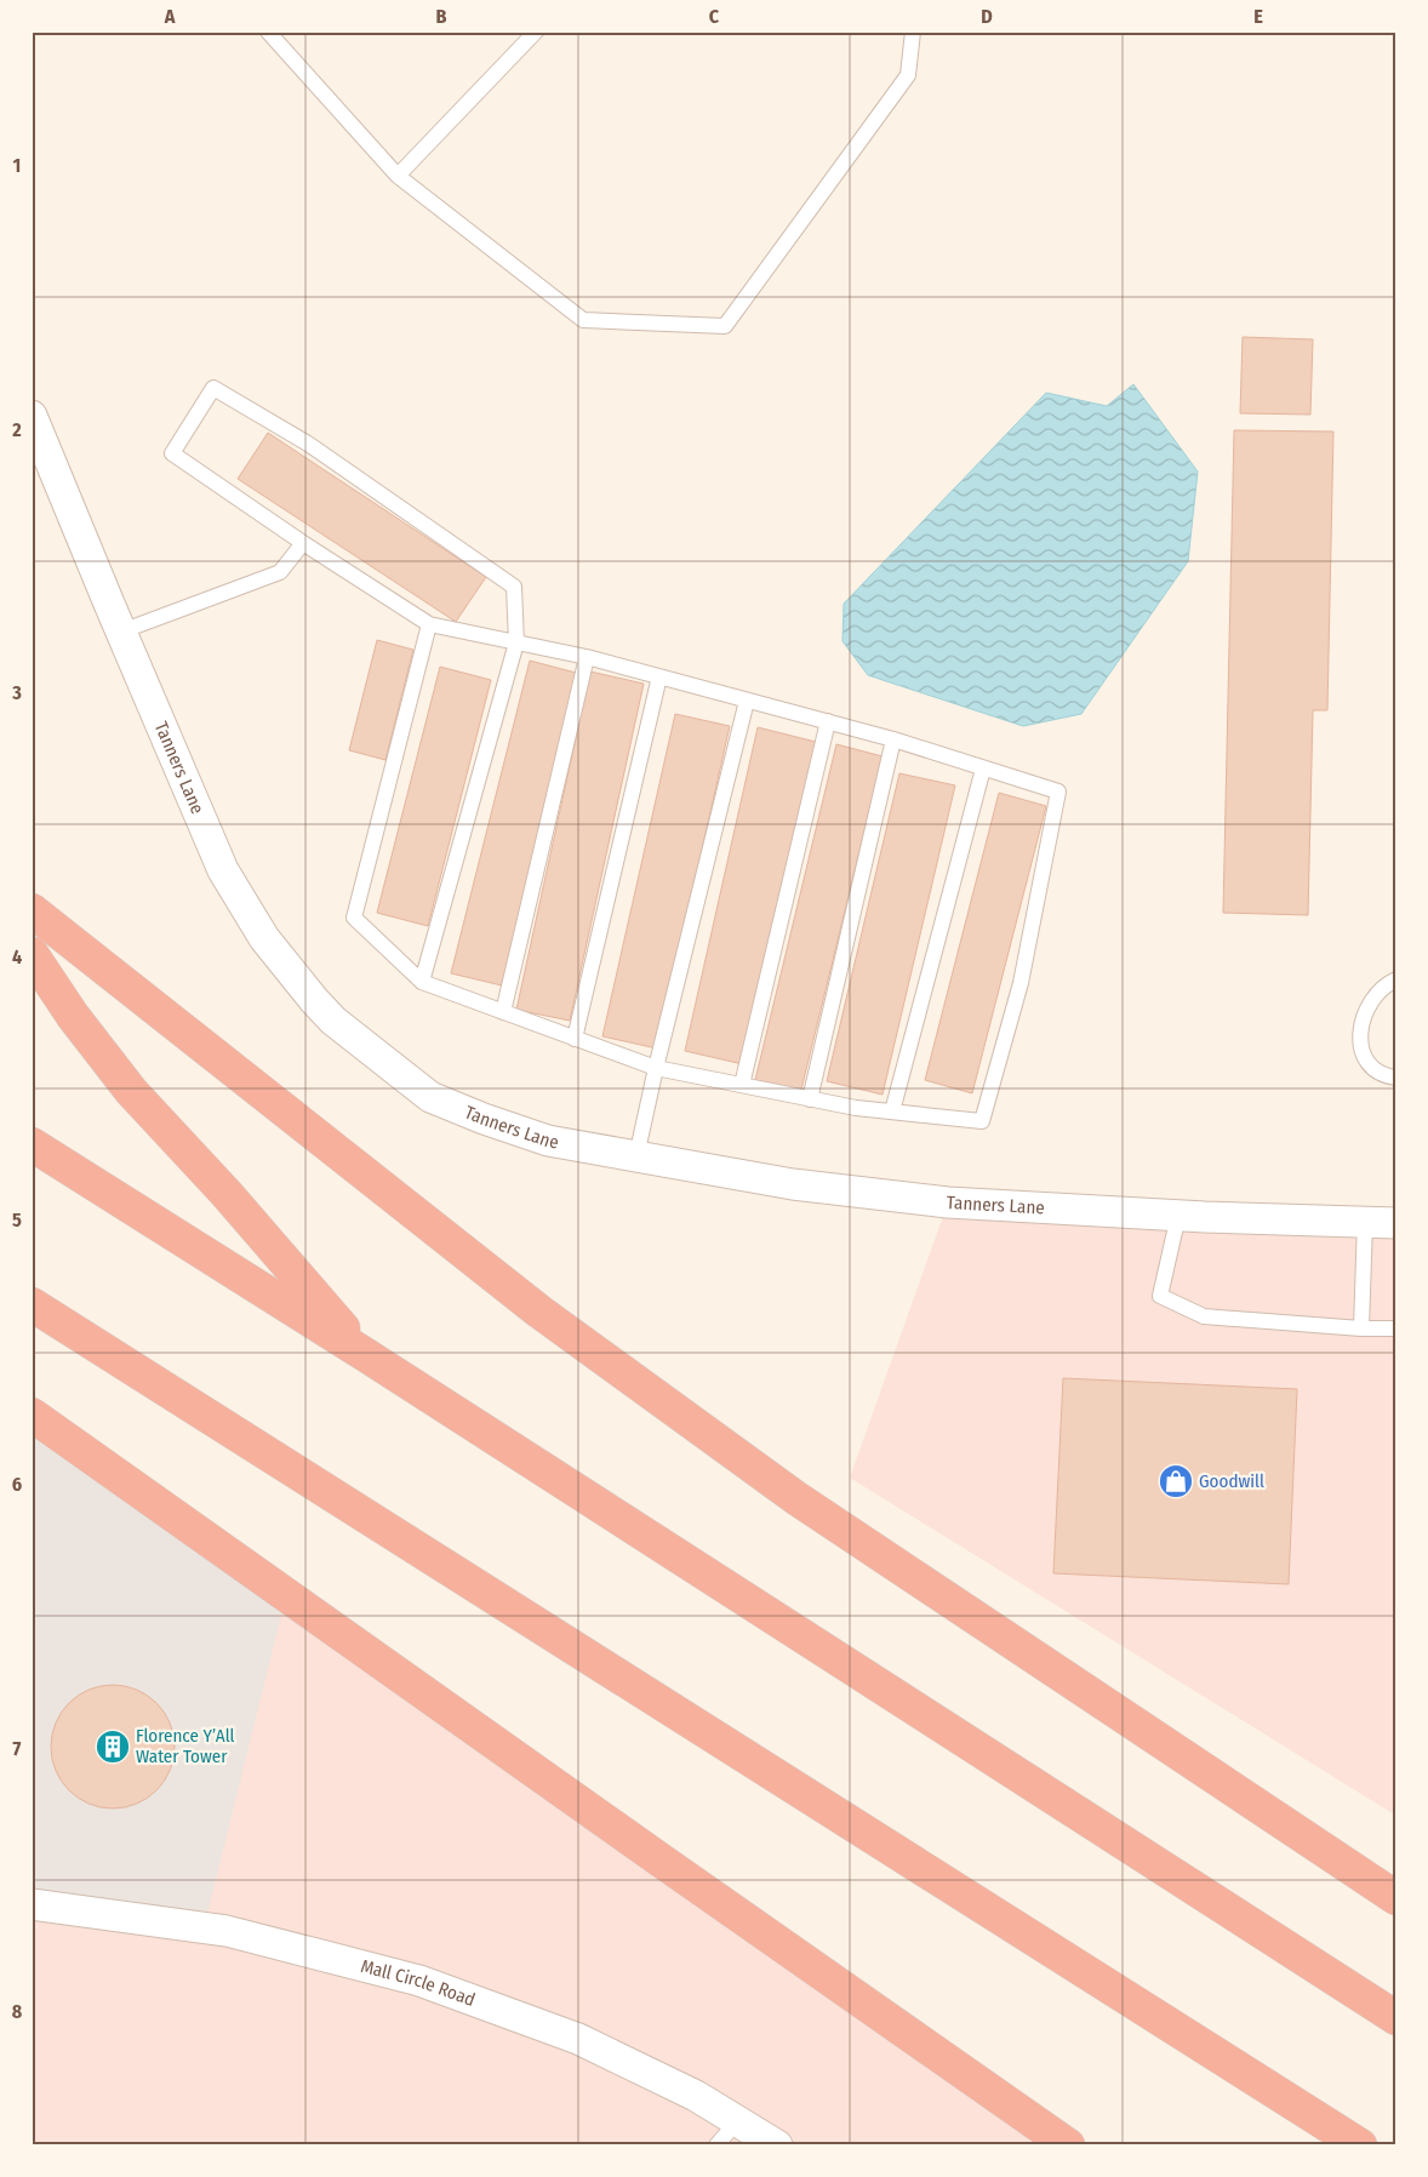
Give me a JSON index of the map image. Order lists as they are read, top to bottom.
{
  "streets": {
    "street": ["Tanners Lane", "Mall Circle Road"]
  },
  "places": {
    "shop": ["Goodwill"],
    "building": ["Florence Y’All Water Tower"]
  },
  "grid": {
    "columns": [
      "A",
      "B",
      "C",
      "D",
      "E"
    ],
    "rows": [
      "1",
      "2",
      "3",
      "4",
      "5",
      "6",
      "7",
      "8"
    ]
  }
}
